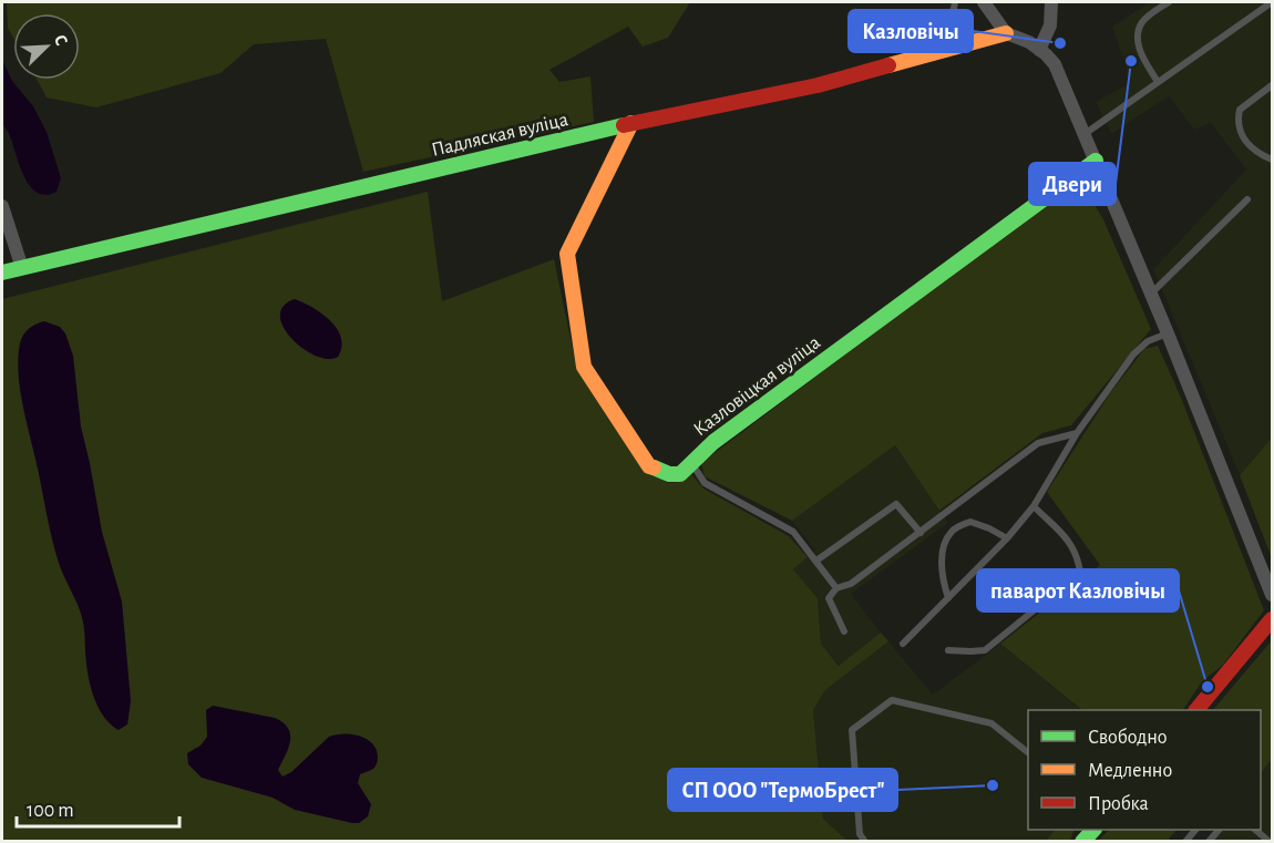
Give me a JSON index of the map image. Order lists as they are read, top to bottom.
{
  "streets": {
    "street": ["Падляская вуліца", "Казловіцкая вуліца"]
  },
  "crossings": [
    ["Падляская вуліца", "Казловіцкая вуліца"]
  ],
  "places": [
    "Казловічы",
    "Двери",
    "паварот Казловічы",
    "СП ООО \"ТермоБрест\""
  ],
  "legend": ["Свободно", "Медленно", "Пробка"],
  "scale_bar": "100 m",
  "north": "top right"
}
